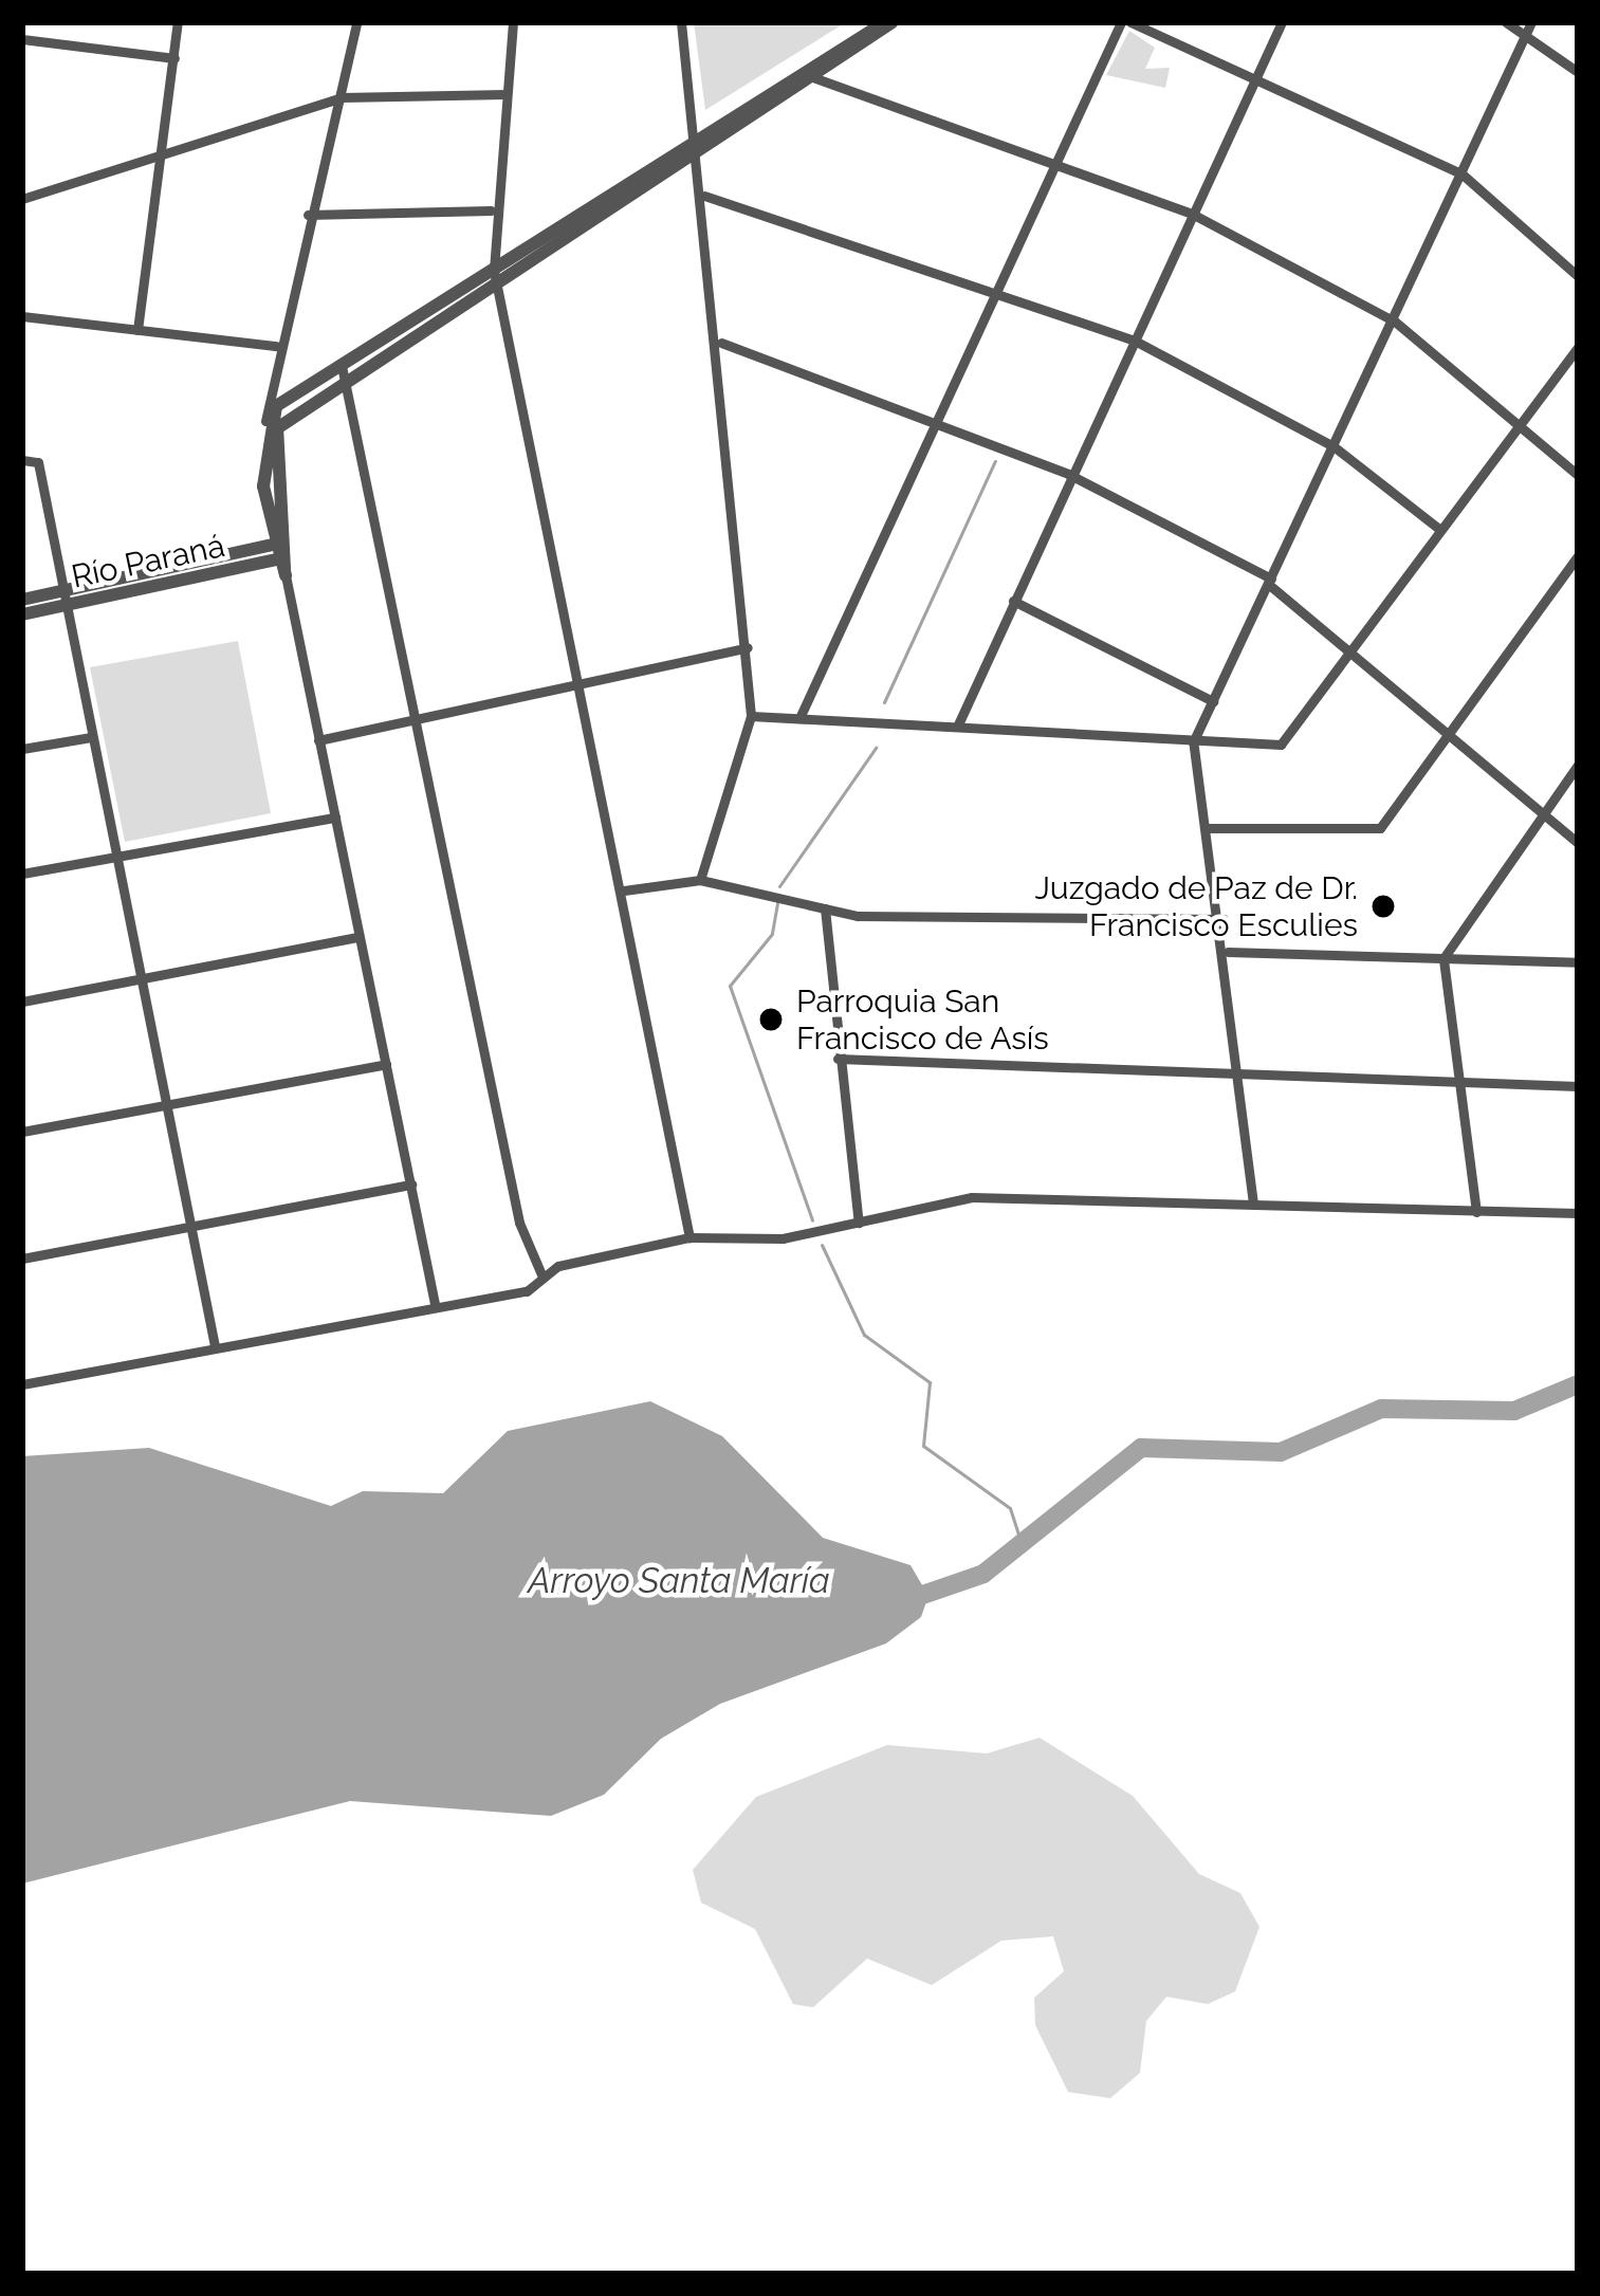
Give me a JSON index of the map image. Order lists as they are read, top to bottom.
{
  "streets": {
    "street": ["Río Paraná"]
  },
  "water": ["Arroyo Santa María"],
  "places": ["Juzgado de Paz de Dr. Francisco Esculies", "Parroquia San Francisco de Asís"]
}
